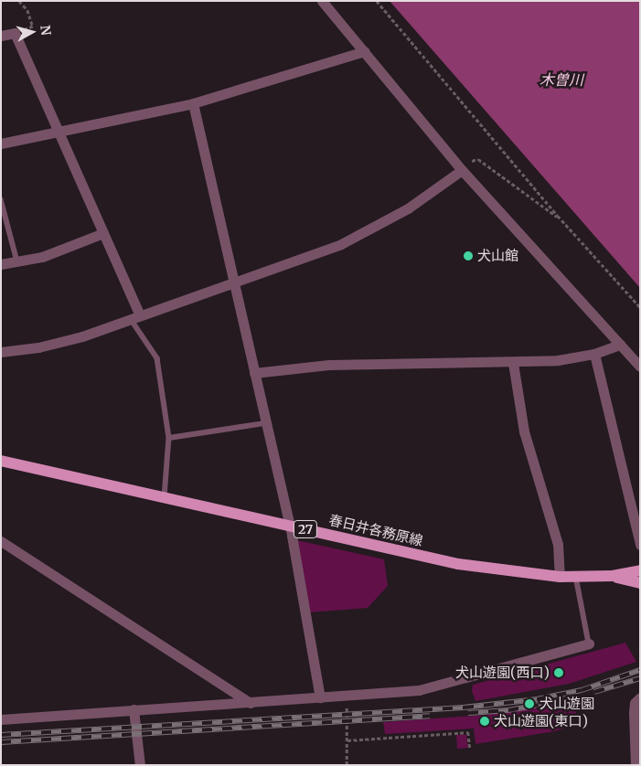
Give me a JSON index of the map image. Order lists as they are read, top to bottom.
{
  "streets": {
    "main road": ["27", "春日井各務原線"]
  },
  "water": ["木曽川"],
  "places": [
    "犬山館",
    "犬山遊園(西口)",
    "犬山遊園",
    "犬山遊園(東口)"
  ],
  "north": "right"
}
